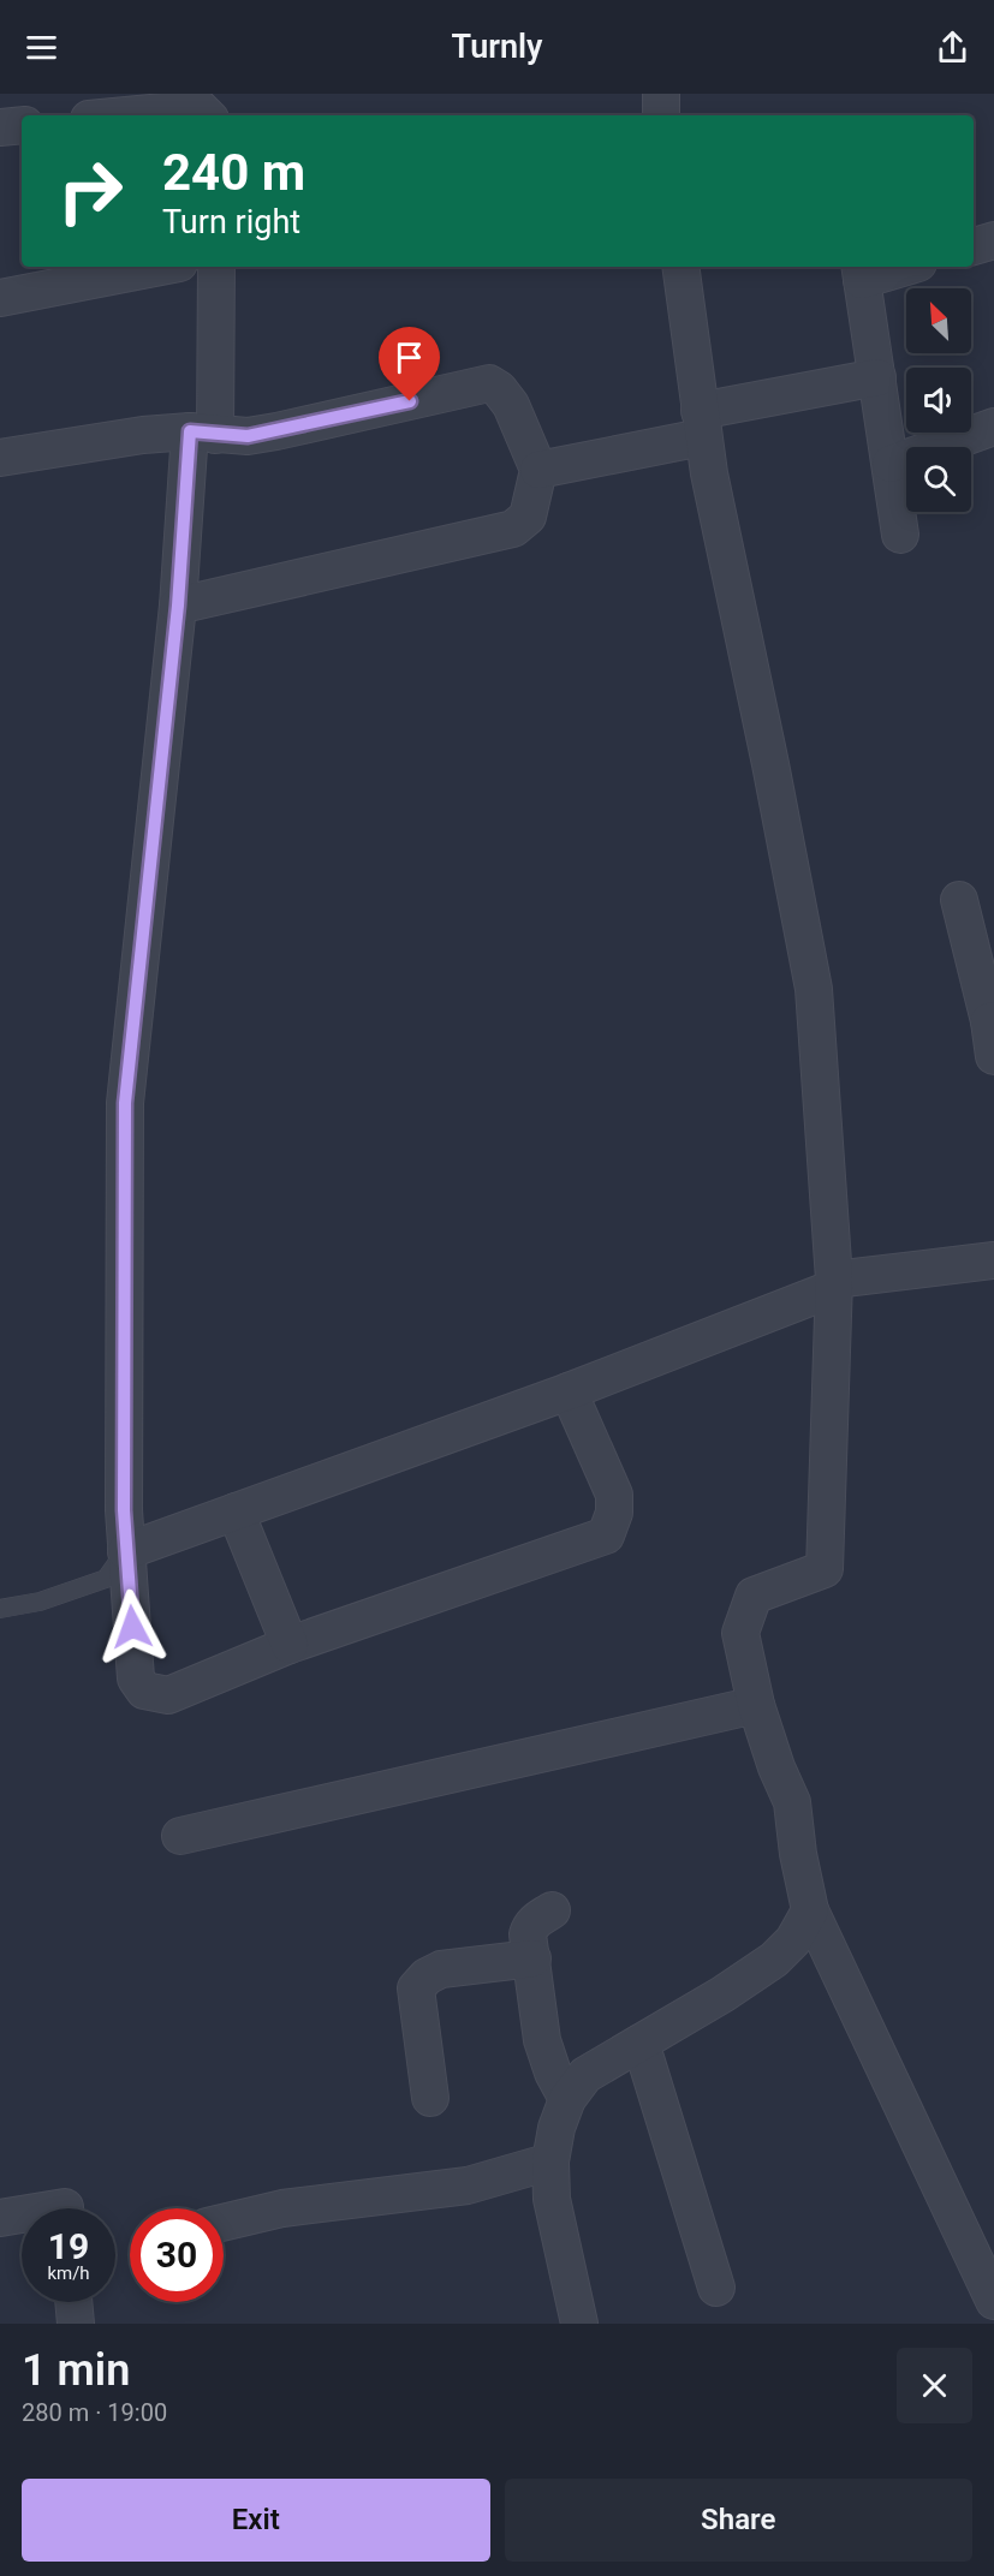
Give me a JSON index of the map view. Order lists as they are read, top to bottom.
{
  "north": "top left",
  "page": {
    "header": "Turnly",
    "turn": ["240 m", "Turn right"],
    "speed": "19 km/h",
    "limit": "30",
    "heading": ["1 min", "280 m · 19:00"],
    "buttons": ["Exit", "Share"]
  }
}
